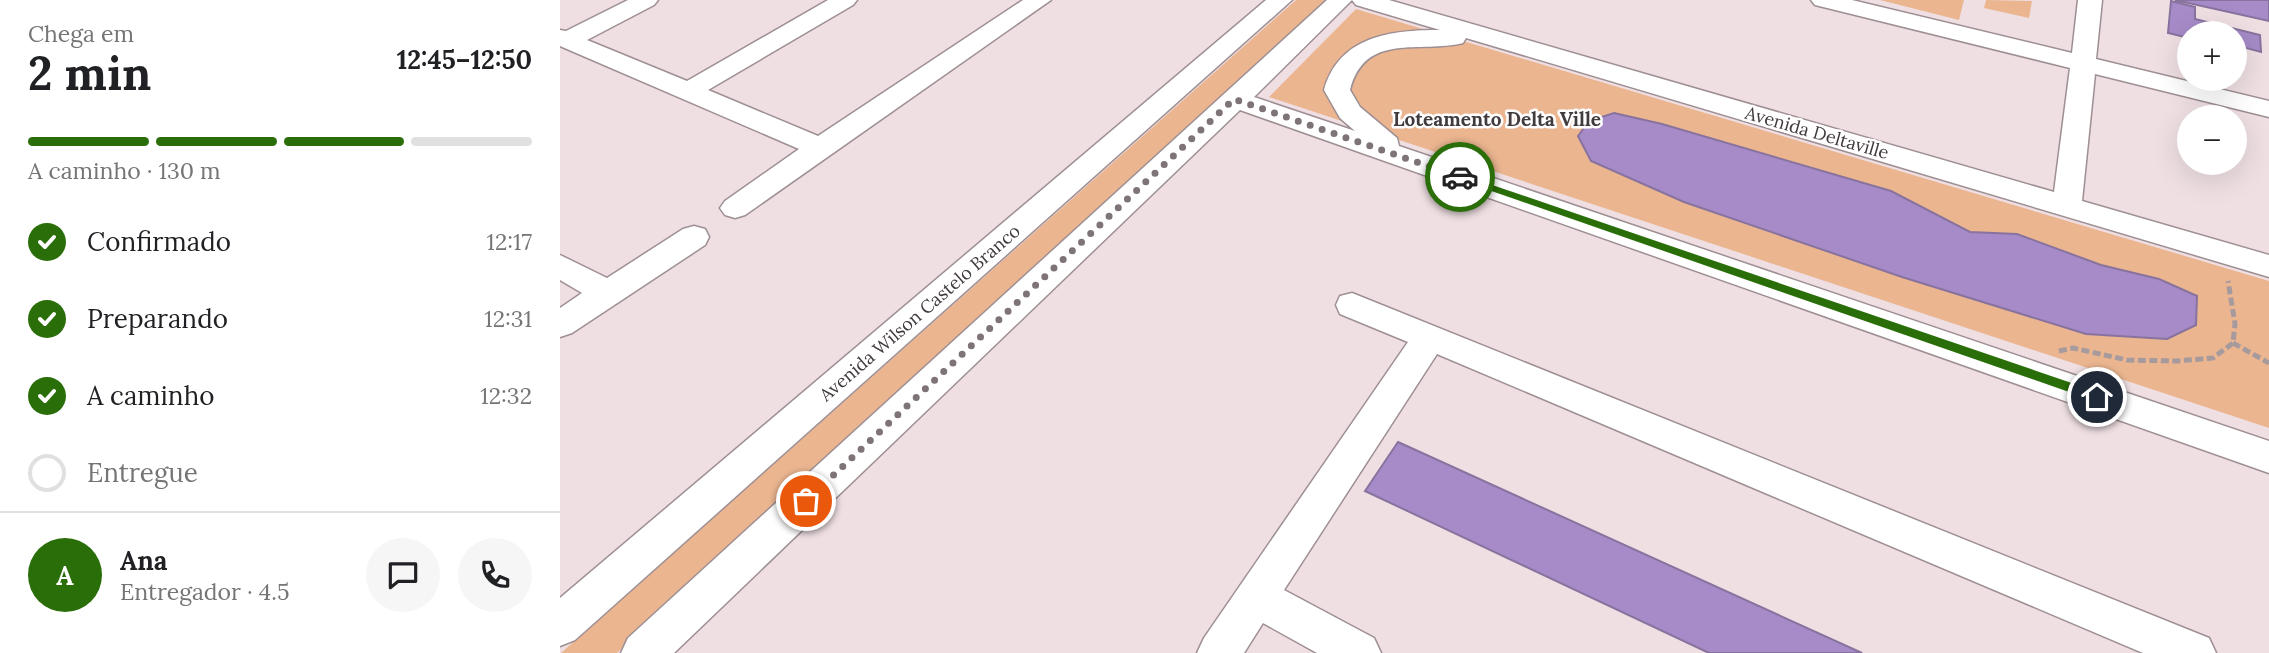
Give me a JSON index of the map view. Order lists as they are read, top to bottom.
{
  "streets": {
    "street": ["Avenida Deltaville", "Avenida Wilson Castelo Branco"]
  },
  "districts": ["Loteamento Delta Ville"],
  "page": {
    "heading": ["2 min", "Chega em", "12:45–12:50"],
    "panel": ["Ana", "Entregador · 4.5"],
    "map_buttons": ["+", "−"],
    "bar": "A caminho · 130 m",
    "list": [
      ["Confirmado", "12:17"],
      ["Preparando", "12:31"],
      ["A caminho", "12:32"],
      "Entregue"
    ],
    "round": "A"
  }
}
